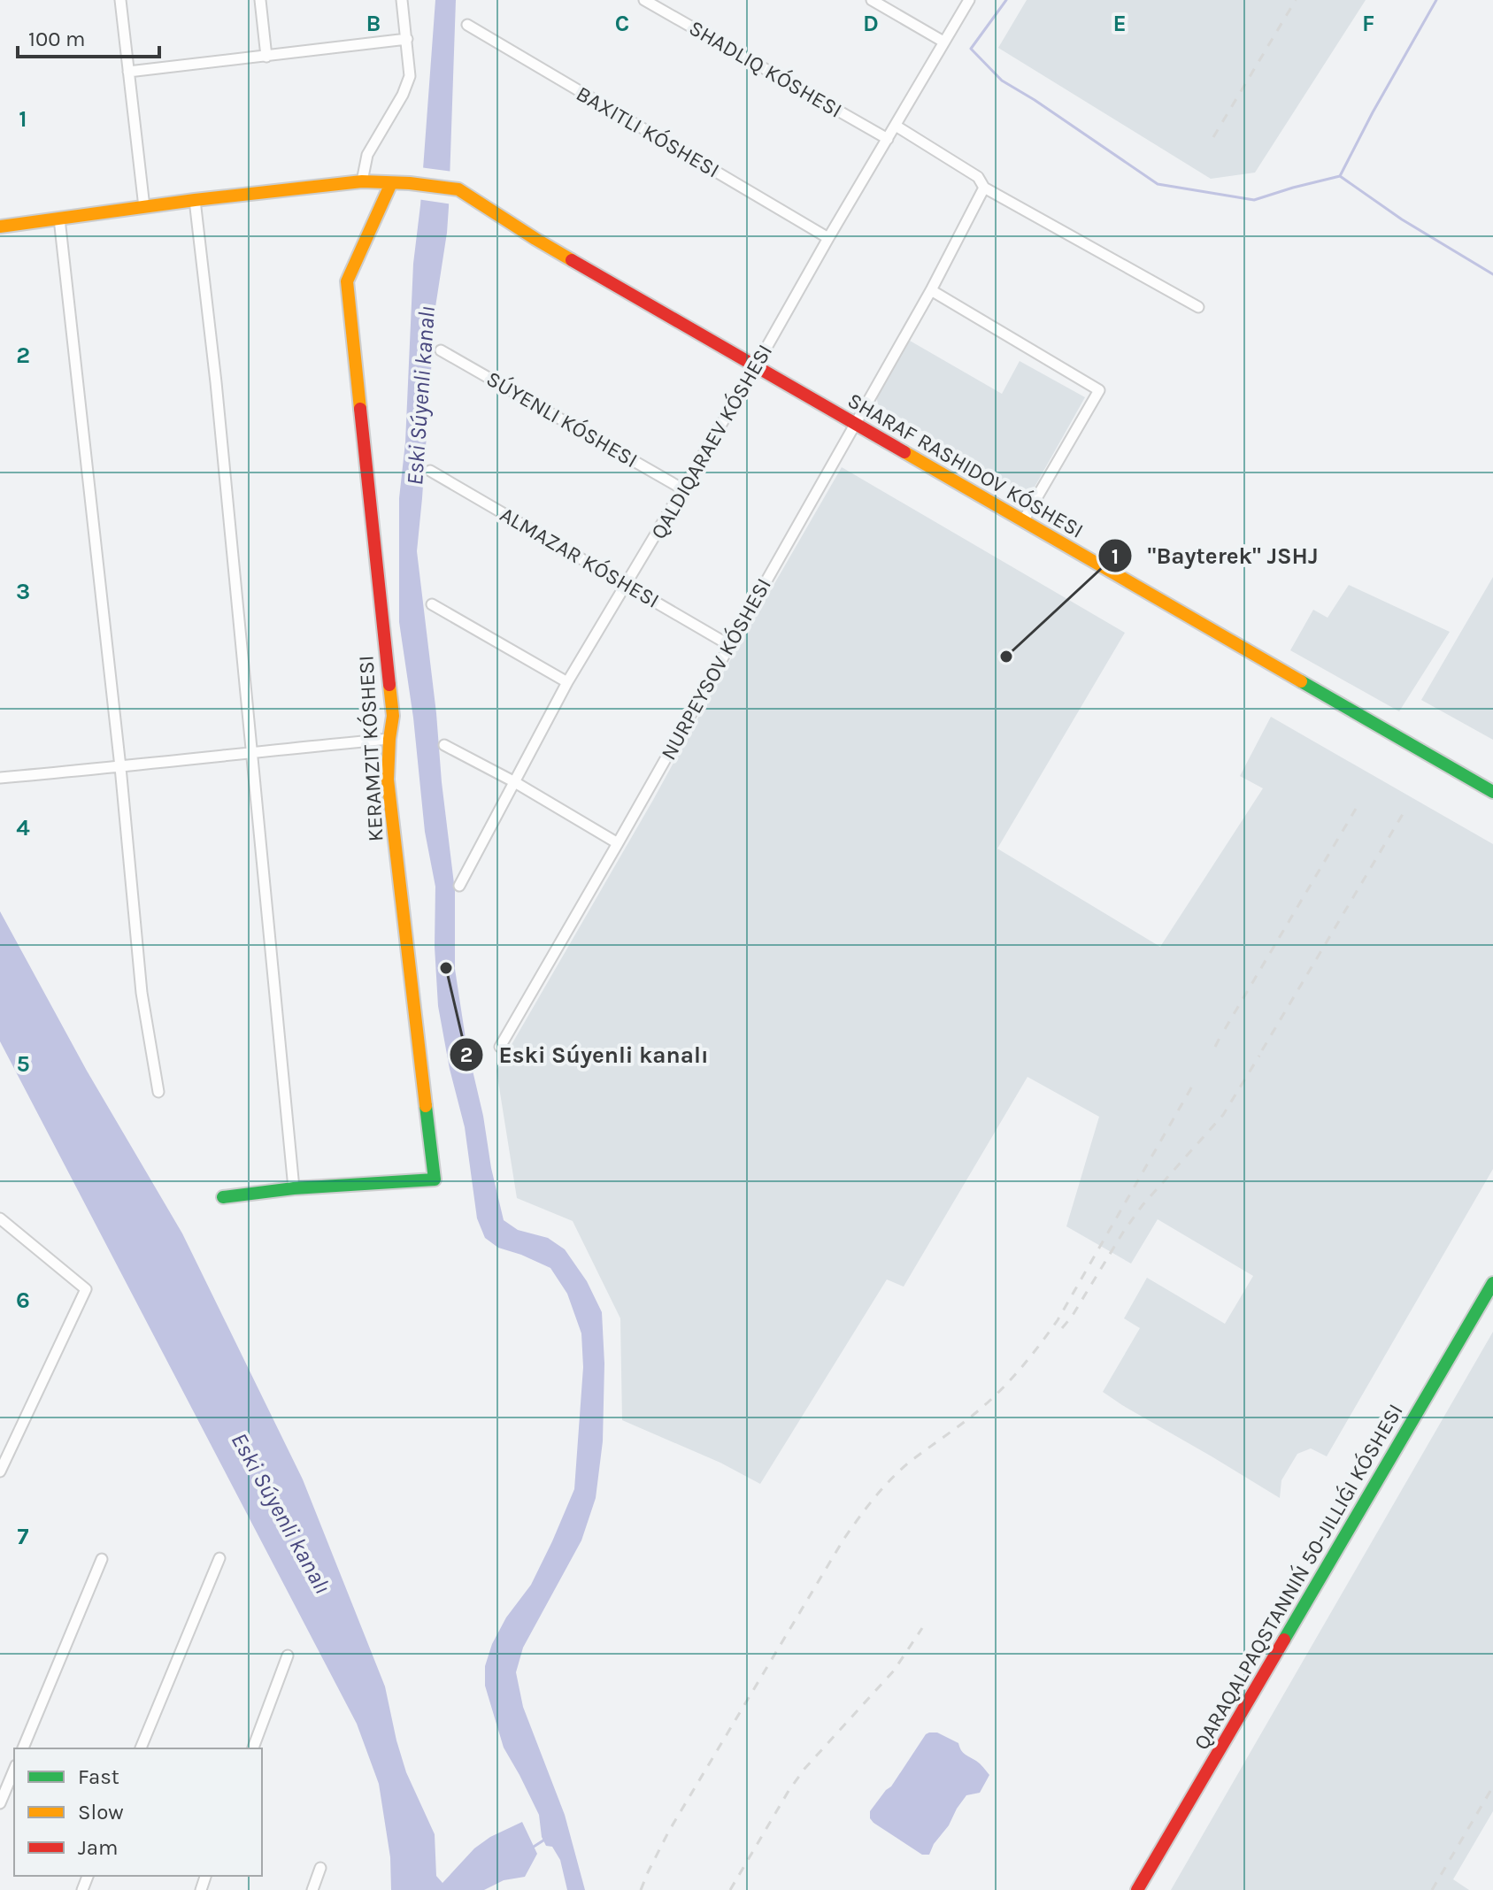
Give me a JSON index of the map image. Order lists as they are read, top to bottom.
{
  "streets": {
    "street": [
      "SÚYENLI KÓSHESI",
      "SHARAF RASHIDOV KÓSHESI",
      "ALMAZAR KÓSHESI",
      "NURPEYSOV KÓSHESI",
      "KERAMZIT KÓSHESI"
    ]
  },
  "crossings": [
    ["SHARAF RASHIDOV KÓSHESI", "NURPEYSOV KÓSHESI"],
    ["SHARAF RASHIDOV KÓSHESI", "KERAMZIT KÓSHESI"],
    ["ALMAZAR KÓSHESI", "NURPEYSOV KÓSHESI"]
  ],
  "water": ["Eski Súyenli kanalı"],
  "places": ["\"Bayterek\" JSHJ", "Eski Súyenli kanalı"],
  "legend": ["Fast", "Slow", "Jam"],
  "scale_bar": "100 m",
  "grid": {
    "columns": [
      "B",
      "C",
      "D",
      "E",
      "F"
    ],
    "rows": [
      "1",
      "2",
      "3",
      "4",
      "5",
      "6",
      "7"
    ]
  }
}
